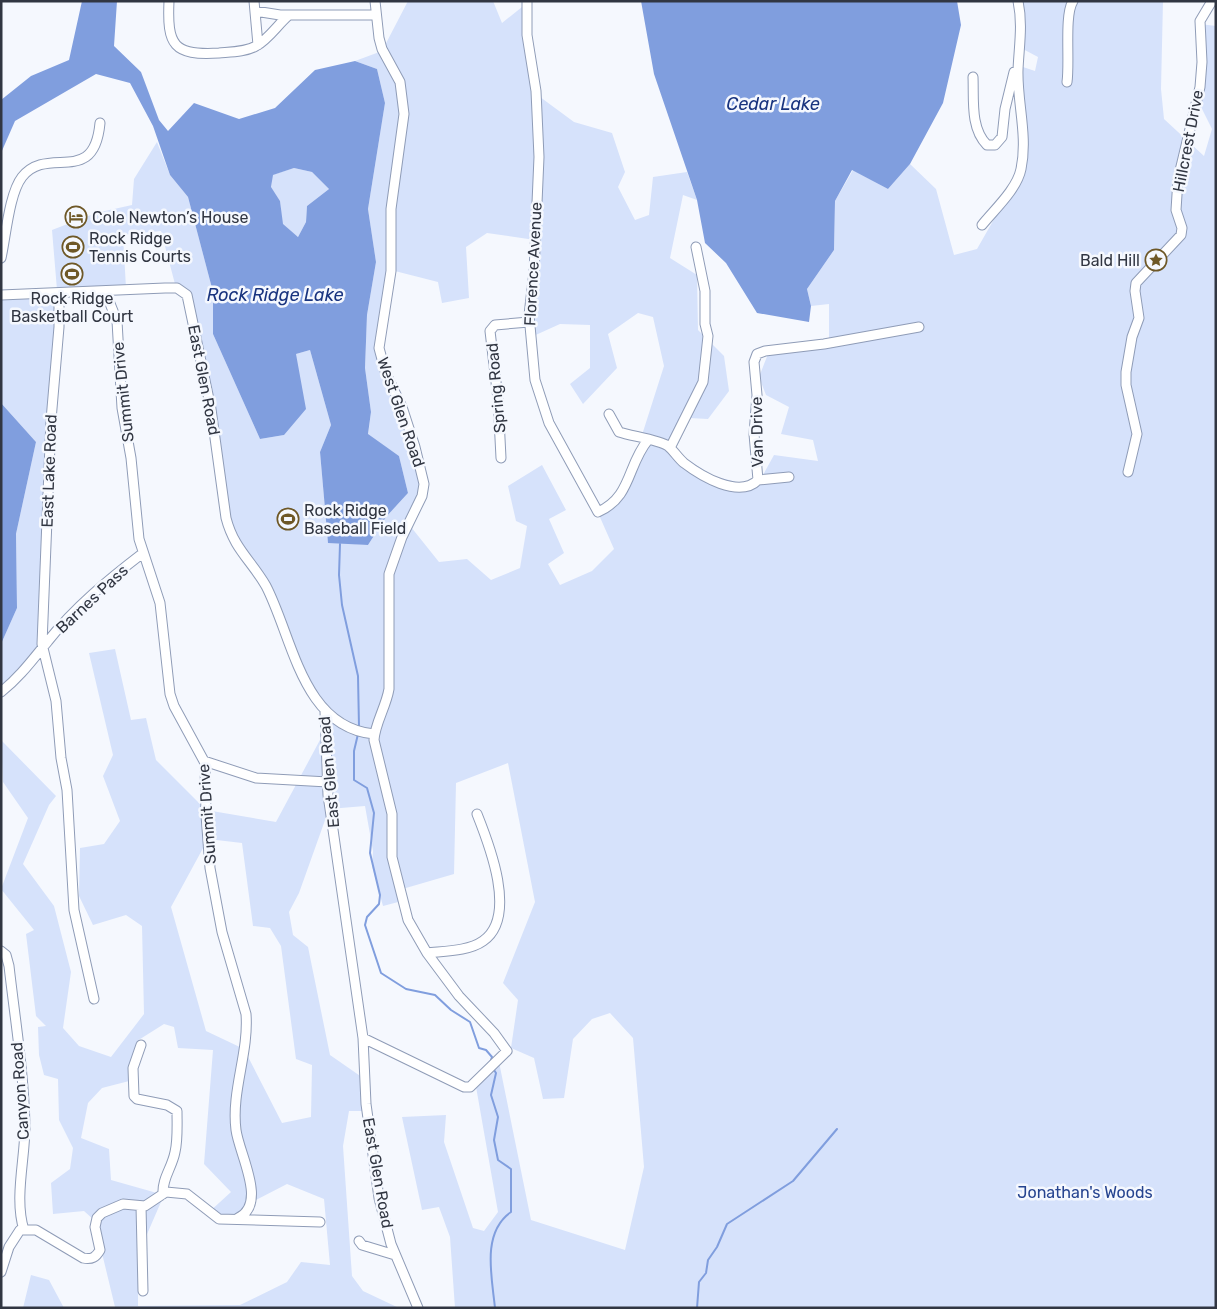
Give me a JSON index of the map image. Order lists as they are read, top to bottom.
{
  "streets": {
    "street": [
      "Hillcrest Drive",
      "Florence Avenue",
      "East Glen Road",
      "Spring Road",
      "Summit Drive",
      "West Glen Road",
      "Van Drive",
      "East Lake Road",
      "Barnes Pass",
      "Canyon Road"
    ]
  },
  "crossings": [
    ["Florence Avenue", "Spring Road"],
    ["Florence Avenue", "Van Drive"],
    ["East Glen Road", "Summit Drive"],
    ["Summit Drive", "Barnes Pass"],
    ["East Lake Road", "Barnes Pass"]
  ],
  "water": ["Cedar Lake", "Rock Ridge Lake"],
  "parks": ["Jonathan's Woods"],
  "places": {
    "hotel": ["Cole Newton’s House"],
    "sports": ["Rock Ridge Tennis Courts", "Rock Ridge Basketball Court", "Rock Ridge Baseball Field"],
    "place": ["Bald Hill"]
  }
}
